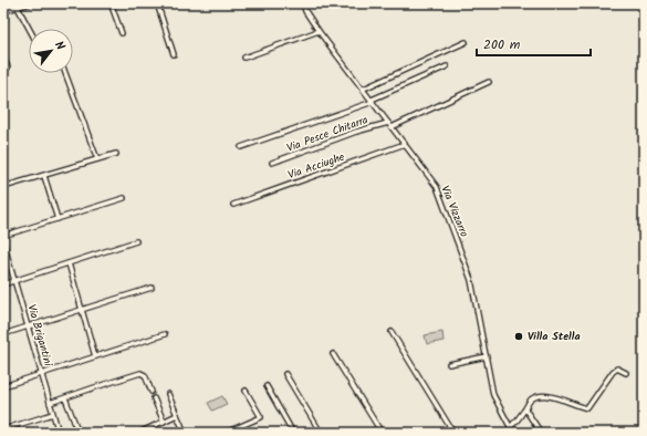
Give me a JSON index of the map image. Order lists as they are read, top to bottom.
{
  "streets": {
    "street": [
      "Via Pesce Chitarra",
      "Via Acciughe",
      "Via Vizzarro",
      "Via Brigantini"
    ]
  },
  "crossings": [
    ["Via Pesce Chitarra", "Via Vizzarro"],
    ["Via Acciughe", "Via Vizzarro"]
  ],
  "places": ["Villa Stella"],
  "scale_bar": "200 m",
  "north": "top right"
}
